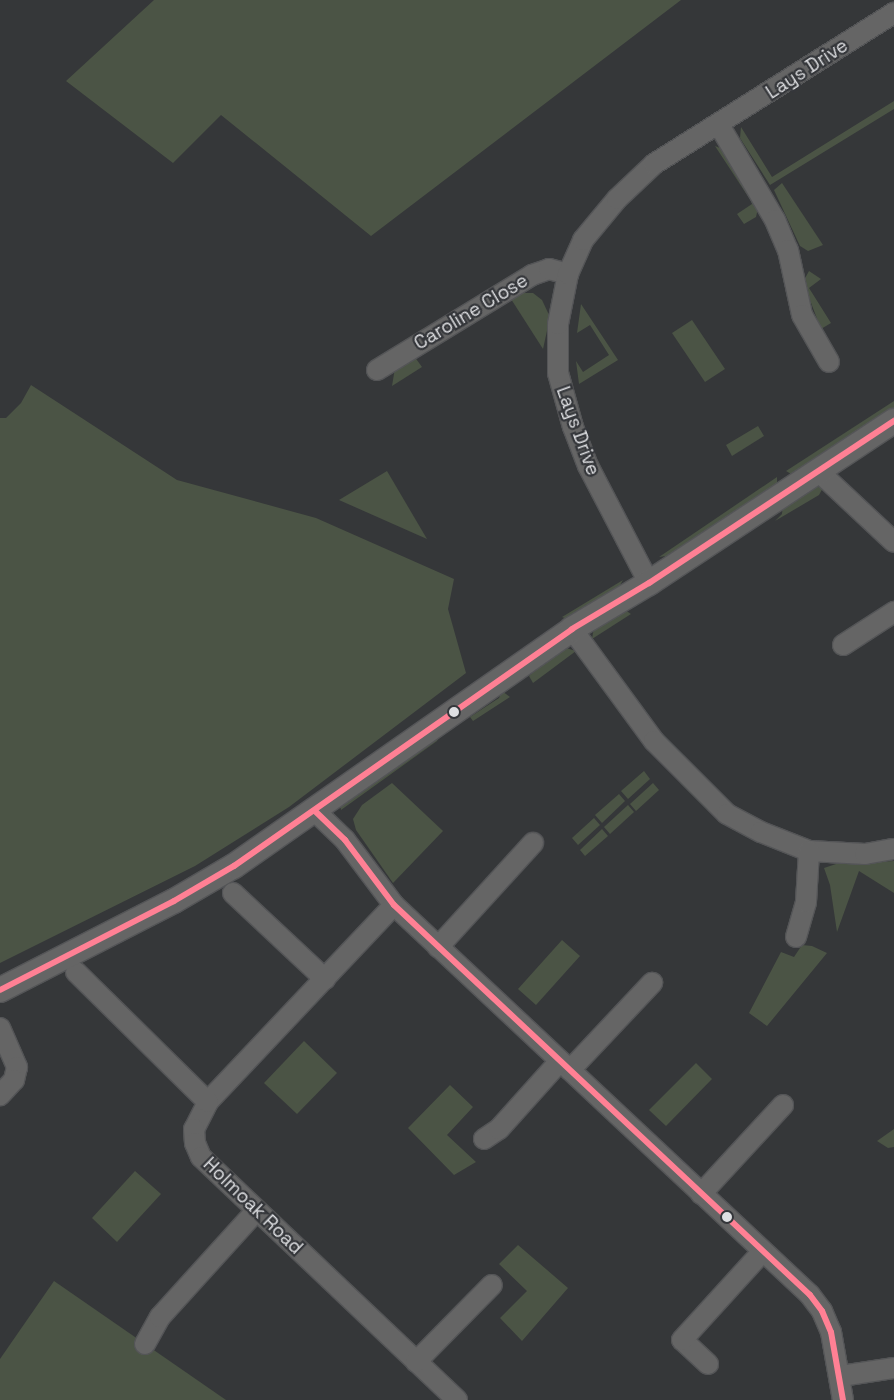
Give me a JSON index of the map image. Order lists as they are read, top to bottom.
{
  "streets": {
    "street": ["Lays Drive", "Caroline Close", "Holmoak Road"]
  },
  "crossings": [
    ["Lays Drive", "Caroline Close"]
  ]
}
